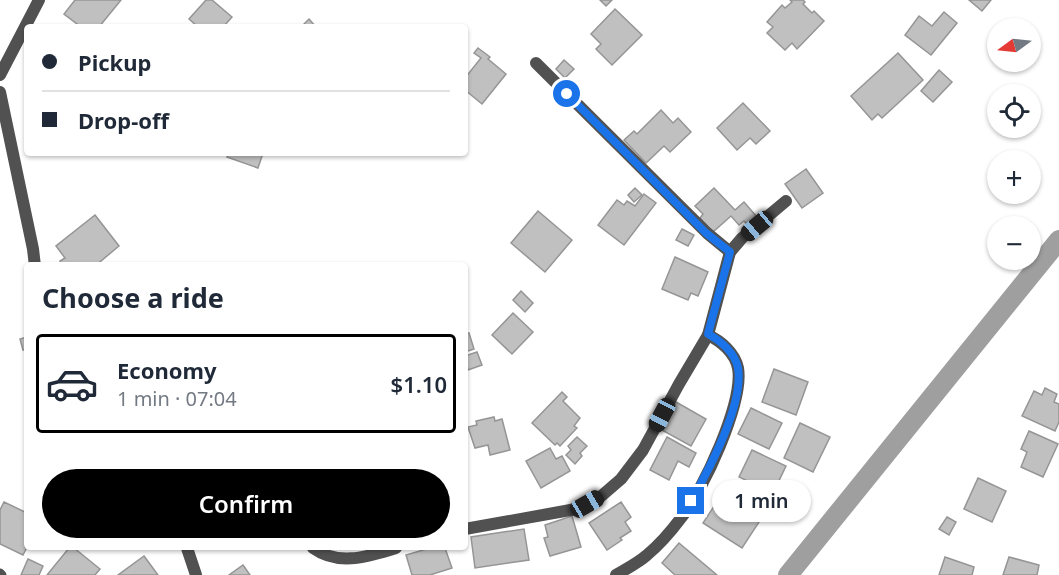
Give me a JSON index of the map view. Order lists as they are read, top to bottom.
{
  "north": "left",
  "page": {
    "map_buttons": ["+", "−"],
    "banner": ["Pickup", "Drop-off"],
    "heading": "Choose a ride",
    "list": [
      {
        "name": "Economy",
        "note": "1 min · 07:04",
        "value": "$1.10"
      }
    ],
    "buttons": "Confirm",
    "bubble": "1 min"
  }
}
